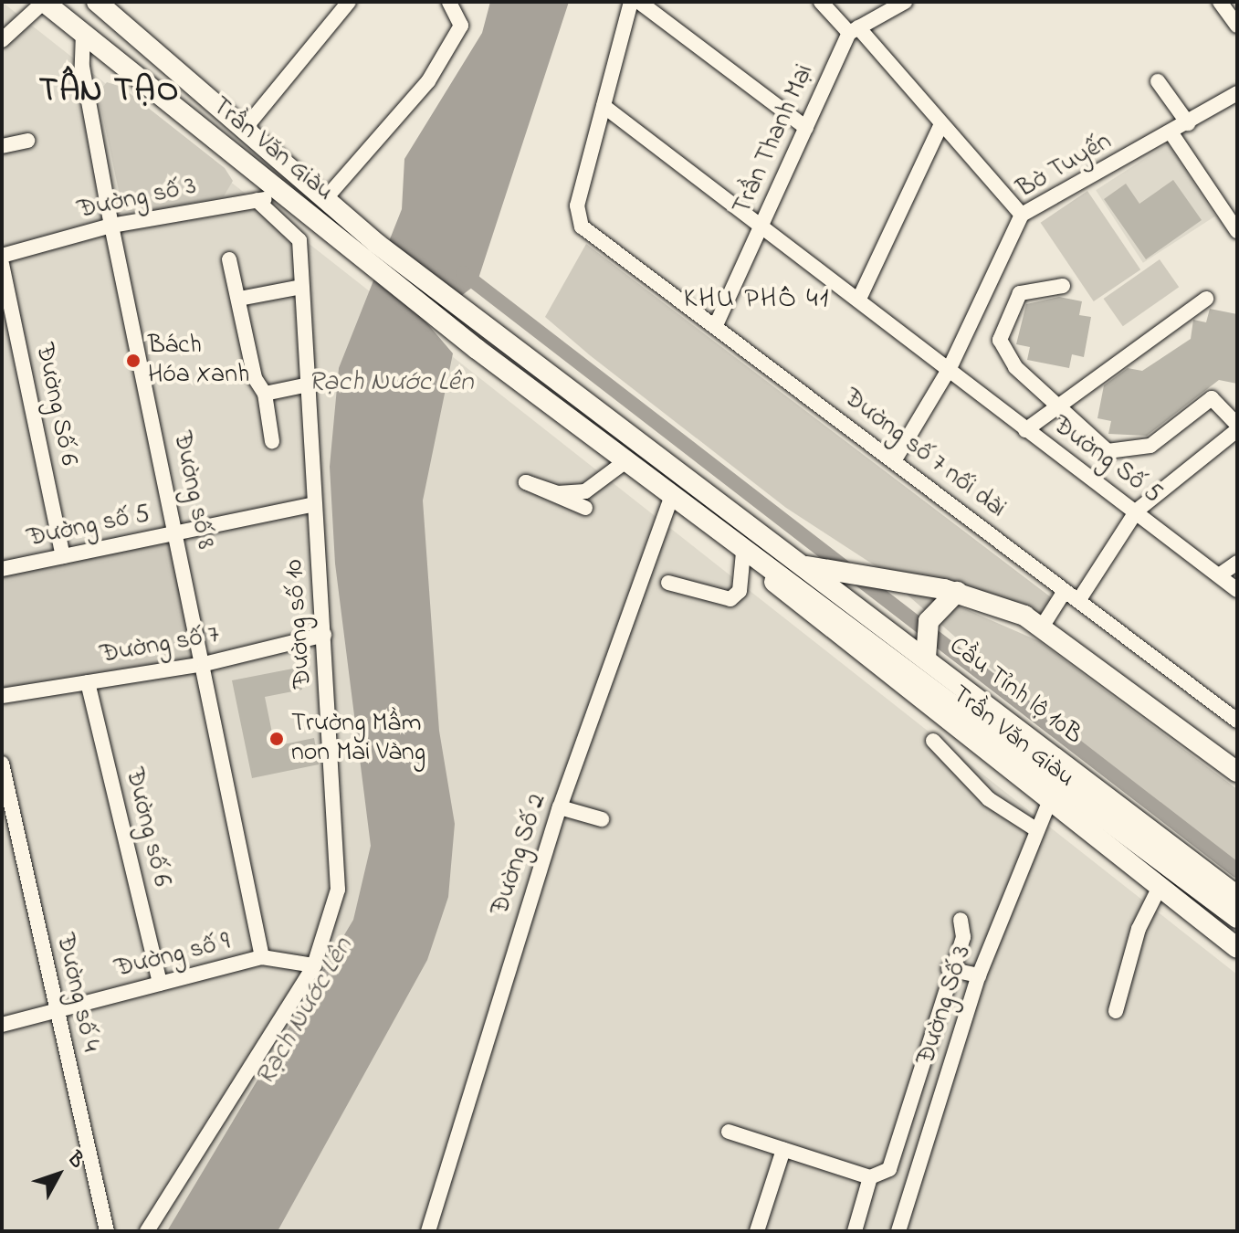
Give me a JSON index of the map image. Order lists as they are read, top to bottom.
{
  "streets": {
    "main road": ["Trần Văn Giàu", "Cầu Tỉnh lộ 10B"],
    "street": [
      "Trần Thanh Mại",
      "Bờ Tuyến",
      "Đường số 3",
      "Đường Số 6",
      "Đường số 7 nối dài",
      "Đường Số 5",
      "Đường số 8",
      "Đường số 5",
      "Đường số 10",
      "Đường số 7",
      "Đường số 6",
      "Đường Số 2",
      "Đường số 9",
      "Đường số 4",
      "Đường Số 3"
    ]
  },
  "crossings": [
    ["Trần Thanh Mại", "Đường số 7 nối dài"],
    ["Trần Thanh Mại", "Đường Số 5"],
    ["Trần Văn Giàu", "Đường số 3"],
    ["Trần Văn Giàu", "Đường số 8"],
    ["Trần Văn Giàu", "Cầu Tỉnh lộ 10B"],
    ["Trần Văn Giàu", "Đường Số 2"],
    ["Trần Văn Giàu", "Đường Số 3"],
    ["Bờ Tuyến", "Đường số 7 nối dài"],
    ["Bờ Tuyến", "Đường Số 5"],
    ["Đường số 3", "Đường số 8"],
    ["Đường số 3", "Đường số 10"],
    ["Đường Số 6", "Đường số 5"],
    ["Đường số 7 nối dài", "Đường Số 5"],
    ["Đường số 8", "Đường số 5"],
    ["Đường số 8", "Đường số 7"],
    ["Đường số 8", "Đường số 9"],
    ["Đường số 5", "Đường số 10"],
    ["Đường số 10", "Đường số 7"],
    ["Đường số 10", "Đường số 9"],
    ["Đường số 7", "Đường số 6"],
    ["Đường số 6", "Đường số 9"],
    ["Đường số 9", "Đường số 4"]
  ],
  "districts": ["TÂN TẠO", "KHU PHỐ 41"],
  "water": ["Rạch Nước Lên"],
  "places": ["Bách Hóa Xanh", "Trường Mầm non Mai Vàng"],
  "north": "top right"
}
